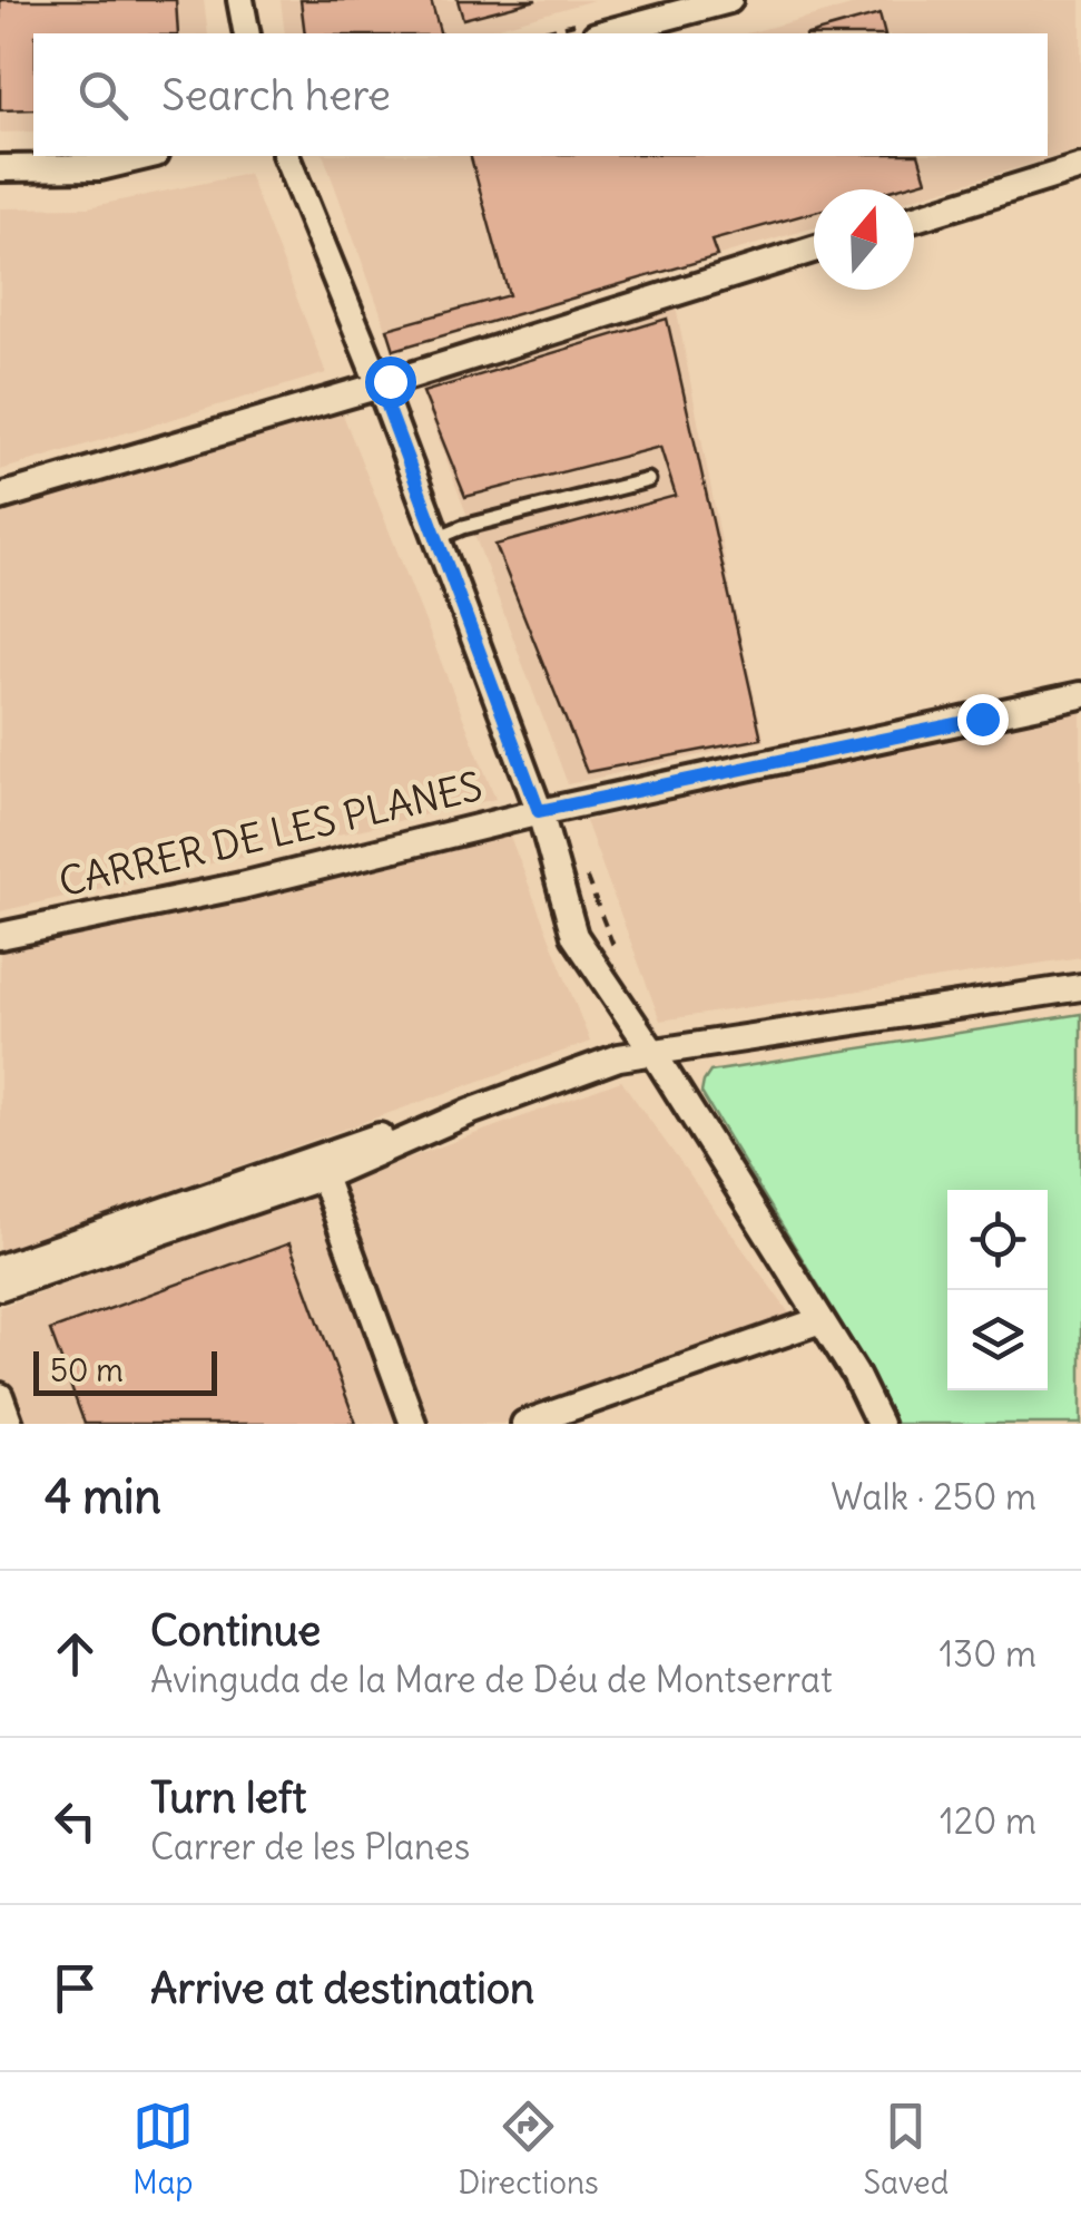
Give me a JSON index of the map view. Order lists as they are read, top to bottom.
{
  "streets": {
    "street": ["CARRER DE LES PLANES"]
  },
  "scale_bar": "50 m",
  "north": "top",
  "page": {
    "search": "Search here",
    "scale": "50 m",
    "heading": ["4 min", "Walk · 250 m"],
    "list": [
      ["Continue", "Avinguda de la Mare de Déu de Montserrat", "130 m"],
      ["Turn left", "Carrer de les Planes", "120 m"],
      "Arrive at destination"
    ],
    "nav": ["Map", "Directions", "Saved"]
  }
}
